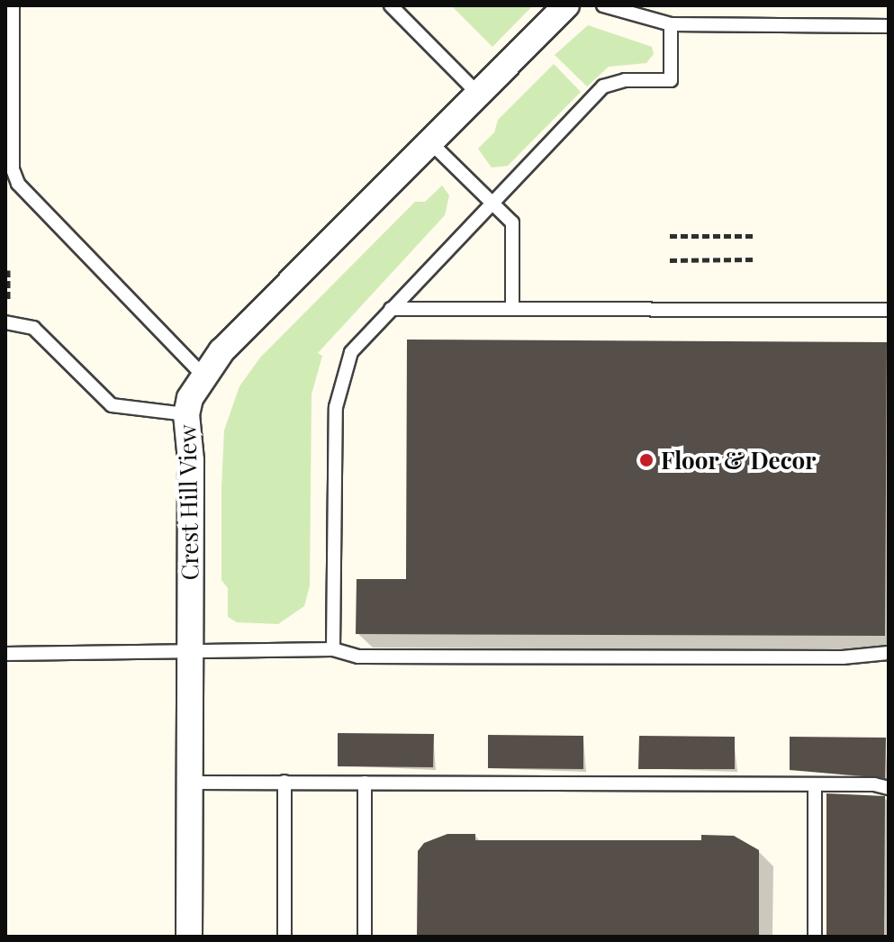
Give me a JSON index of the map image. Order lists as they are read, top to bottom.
{
  "streets": {
    "street": ["Crest Hill View"]
  },
  "places": ["Floor & Decor"]
}
